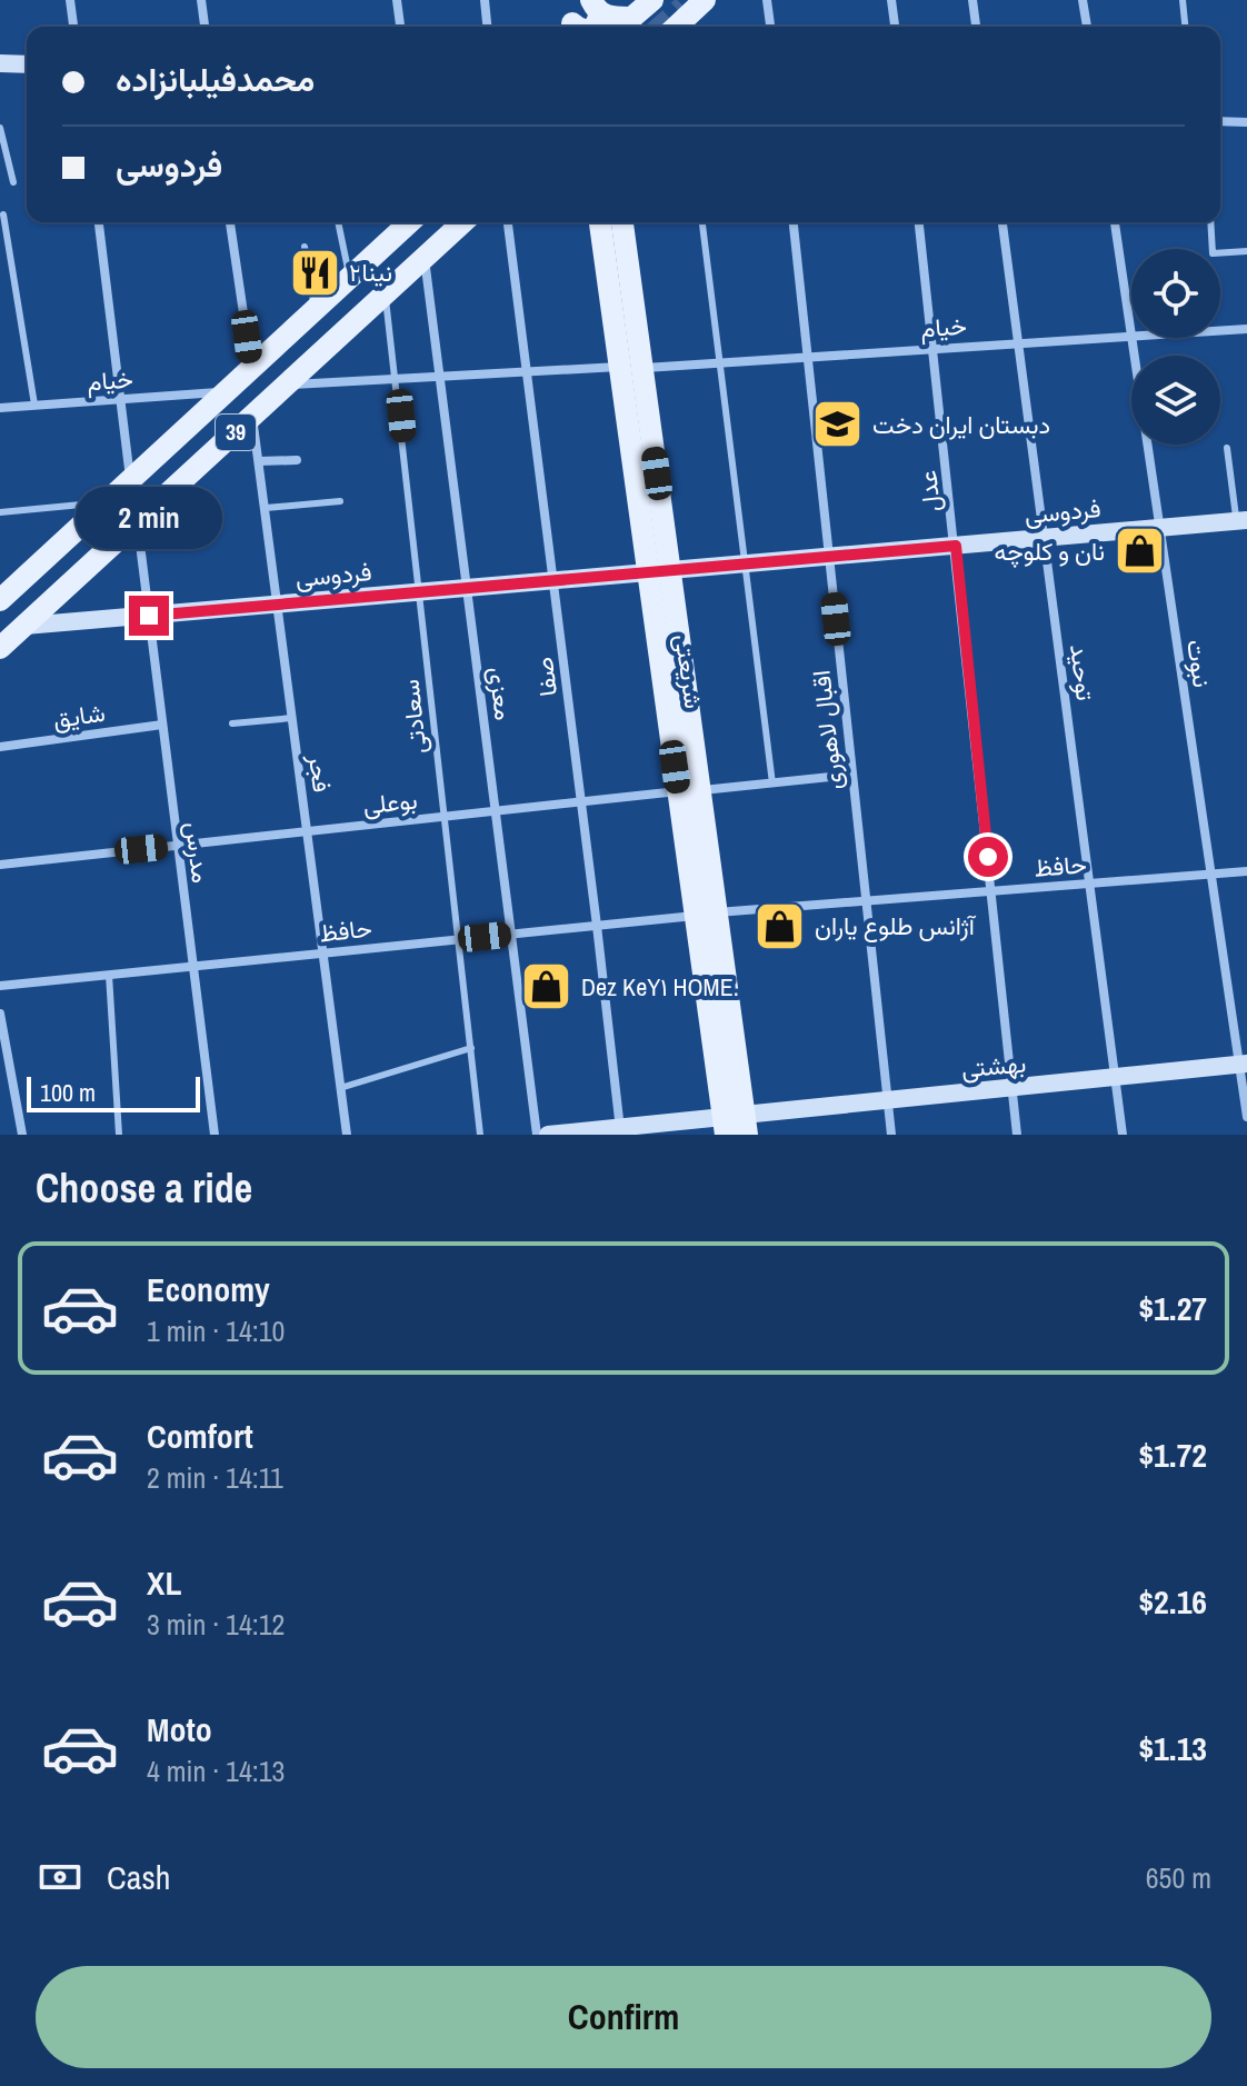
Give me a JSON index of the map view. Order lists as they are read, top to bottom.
{
  "streets": {
    "main road": [
      "39",
      "فردوسی",
      "شریعتی",
      "بهشتی"
    ],
    "street": [
      "خیام",
      "عدل",
      "نبوت",
      "توحید",
      "صفا",
      "معزی",
      "شایق",
      "اقبال لاهوری",
      "فجر",
      "بوعلی",
      "مدرس",
      "حافظ"
    ],
    "lane": ["سعادتی"]
  },
  "crossings": [
    ["خیام", "39"],
    ["خیام", "عدل"],
    ["خیام", "نبوت"],
    ["خیام", "شریعتی"],
    ["خیام", "توحید"],
    ["خیام", "صفا"],
    ["خیام", "معزی"],
    ["خیام", "سعادتی"],
    ["خیام", "اقبال لاهوری"],
    ["39", "فردوسی"],
    ["39", "معزی"],
    ["39", "سعادتی"],
    ["39", "فجر"],
    ["39", "مدرس"],
    ["عدل", "فردوسی"],
    ["عدل", "حافظ"],
    ["عدل", "بهشتی"],
    ["فردوسی", "نبوت"],
    ["فردوسی", "شریعتی"],
    ["فردوسی", "توحید"],
    ["فردوسی", "صفا"],
    ["فردوسی", "معزی"],
    ["فردوسی", "سعادتی"],
    ["فردوسی", "اقبال لاهوری"],
    ["فردوسی", "فجر"],
    ["فردوسی", "مدرس"],
    ["نبوت", "حافظ"],
    ["نبوت", "بهشتی"],
    ["شریعتی", "بوعلی"],
    ["شریعتی", "حافظ"],
    ["شریعتی", "بهشتی"],
    ["توحید", "حافظ"],
    ["توحید", "بهشتی"],
    ["صفا", "بوعلی"],
    ["صفا", "حافظ"],
    ["صفا", "بهشتی"],
    ["معزی", "بوعلی"],
    ["معزی", "حافظ"],
    ["شایق", "مدرس"],
    ["سعادتی", "بوعلی"],
    ["سعادتی", "حافظ"],
    ["اقبال لاهوری", "بوعلی"],
    ["اقبال لاهوری", "حافظ"],
    ["اقبال لاهوری", "بهشتی"],
    ["فجر", "بوعلی"],
    ["فجر", "حافظ"],
    ["بوعلی", "مدرس"],
    ["مدرس", "حافظ"]
  ],
  "places": {
    "restaurant": ["نینا۲"],
    "school or university": ["دبستان ایران دخت"],
    "shop": ["نان و کلوچه", "آژانس طلوع یاران", "Dez KeY۱ HOME."]
  },
  "scale_bar": "100 m",
  "page": {
    "banner": ["محمدفيلبانزاده", "فردوسی"],
    "bubble": "2 min",
    "scale": "100 m",
    "heading": "Choose a ride",
    "list": [
      {
        "name": "Economy",
        "note": "1 min · 14:10",
        "value": "$1.27"
      },
      {
        "name": "Comfort",
        "note": "2 min · 14:11",
        "value": "$1.72"
      },
      {
        "name": "XL",
        "note": "3 min · 14:12",
        "value": "$2.16"
      },
      {
        "name": "Moto",
        "note": "4 min · 14:13",
        "value": "$1.13"
      }
    ],
    "pay": ["Cash", "650 m"],
    "buttons": "Confirm"
  }
}
